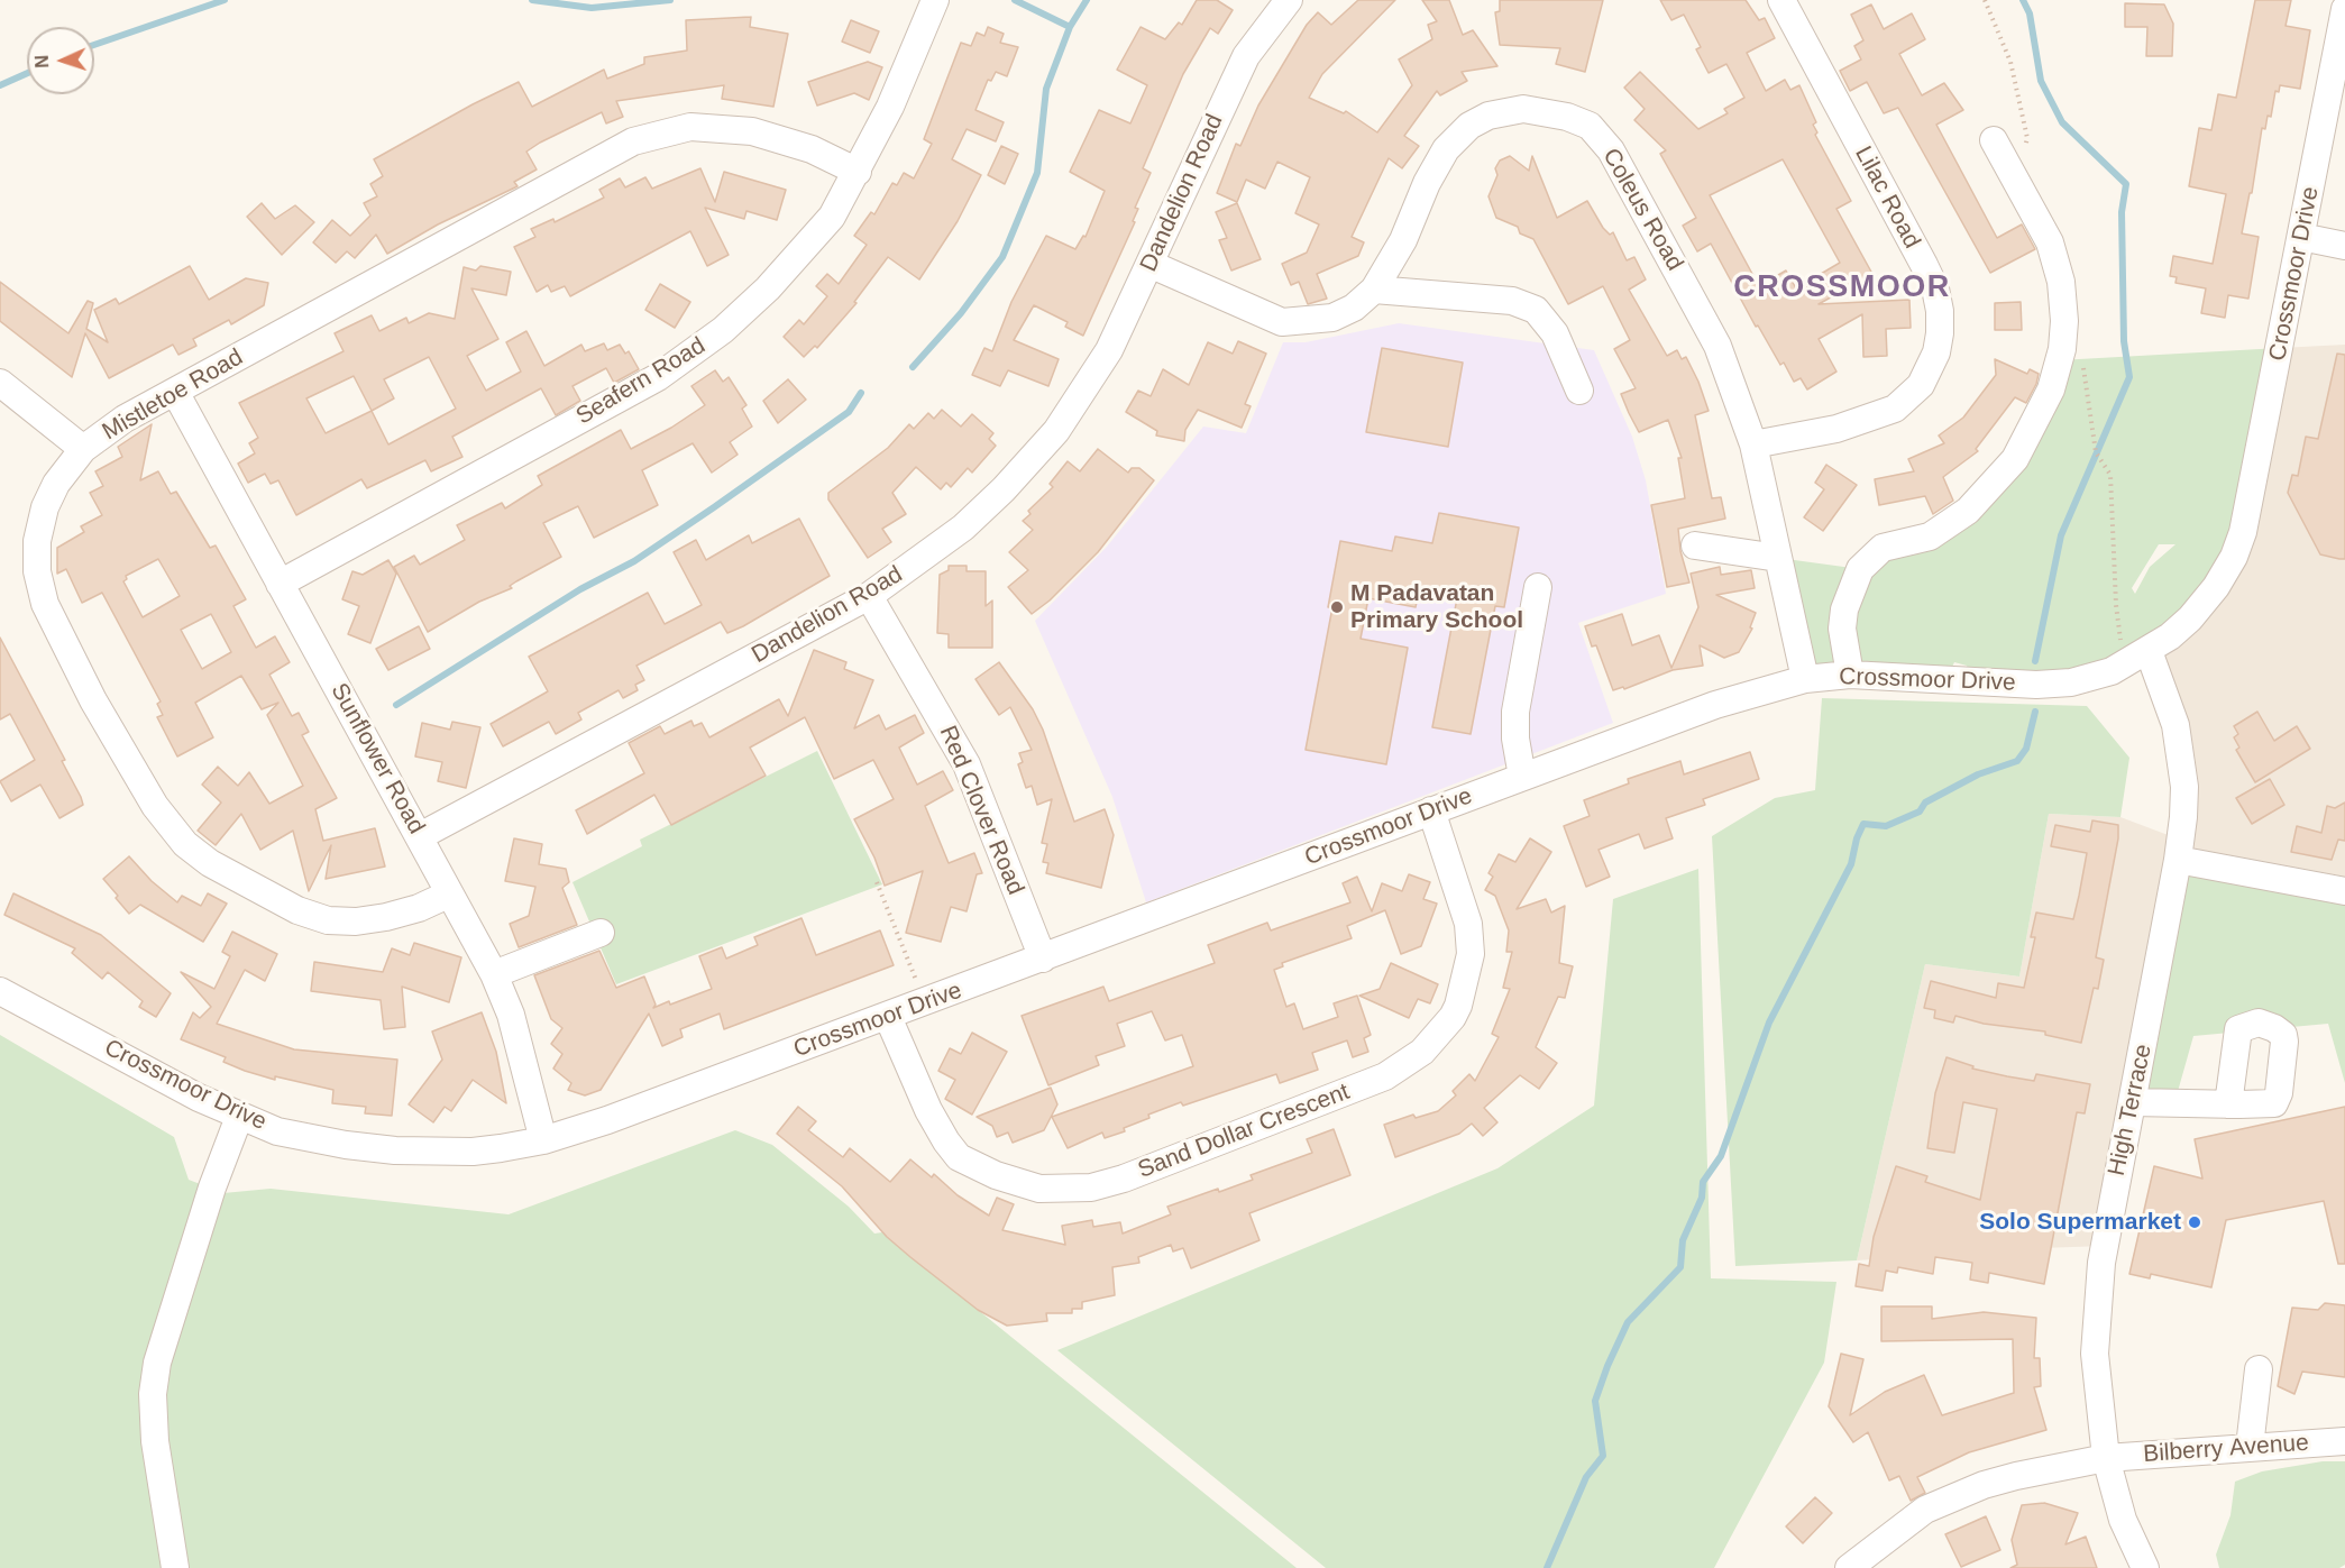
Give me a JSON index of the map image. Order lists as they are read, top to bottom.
{
  "streets": {
    "street": [
      "Dandelion Road",
      "Lilac Road",
      "Coleus Road",
      "Crossmoor Drive",
      "Seafern Road",
      "Mistletoe Road",
      "Sunflower Road",
      "Red Clover Road",
      "High Terrace",
      "Sand Dollar Crescent",
      "Bilberry Avenue"
    ]
  },
  "crossings": [
    ["Dandelion Road", "Coleus Road"],
    ["Dandelion Road", "Sunflower Road"],
    ["Dandelion Road", "Red Clover Road"],
    ["Lilac Road", "Coleus Road"],
    ["Coleus Road", "Crossmoor Drive"],
    ["Crossmoor Drive", "Sunflower Road"],
    ["Crossmoor Drive", "Red Clover Road"],
    ["Crossmoor Drive", "High Terrace"],
    ["Crossmoor Drive", "Sand Dollar Crescent"],
    ["Seafern Road", "Mistletoe Road"],
    ["Seafern Road", "Sunflower Road"],
    ["Mistletoe Road", "Sunflower Road"],
    ["High Terrace", "Bilberry Avenue"]
  ],
  "districts": ["CROSSMOOR"],
  "places": ["M Padavatan Primary School", "Solo Supermarket"],
  "north": "left"
}
